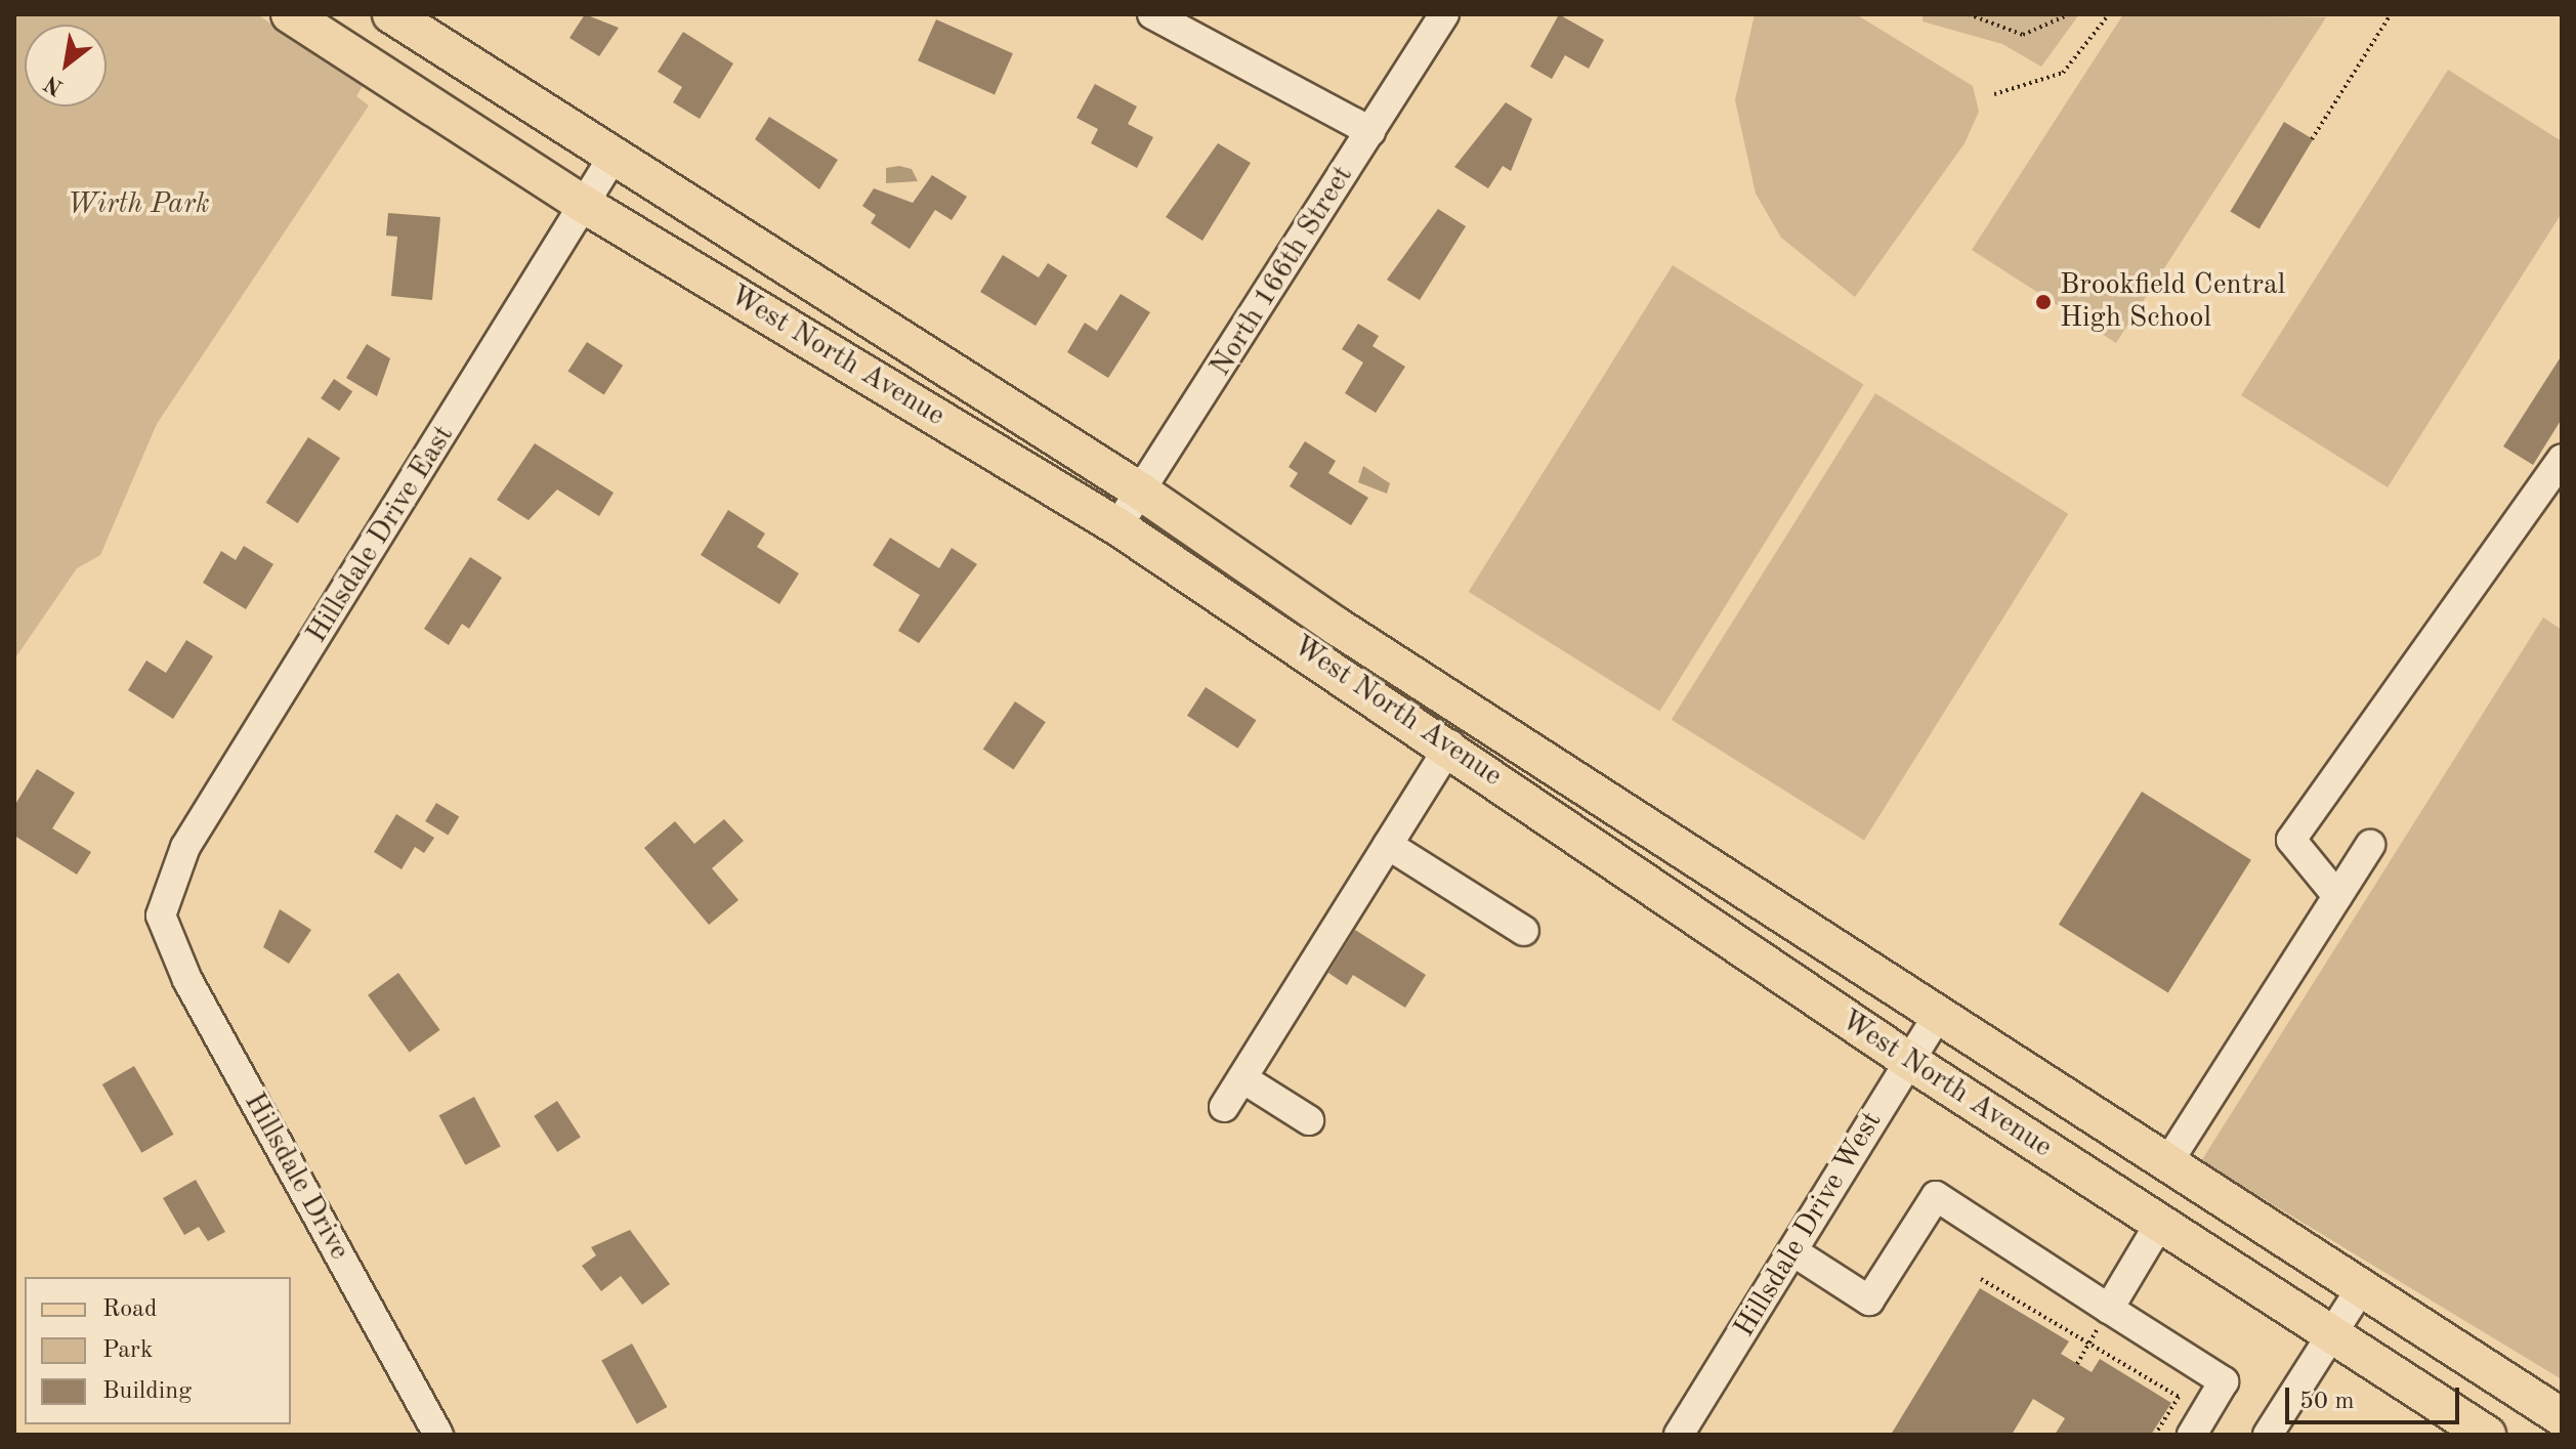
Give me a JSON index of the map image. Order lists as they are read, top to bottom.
{
  "streets": {
    "main road": ["West North Avenue"],
    "street": [
      "North 166th Street",
      "Hillsdale Drive East",
      "Hillsdale Drive",
      "Hillsdale Drive West"
    ]
  },
  "crossings": [
    ["North 166th Street", "West North Avenue"],
    ["West North Avenue", "Hillsdale Drive East"],
    ["West North Avenue", "Hillsdale Drive West"],
    ["Hillsdale Drive East", "Hillsdale Drive"]
  ],
  "parks": ["Wirth Park"],
  "places": ["Brookfield Central High School"],
  "legend": ["Road", "Park", "Building"],
  "scale_bar": "50 m",
  "north": "bottom left"
}
